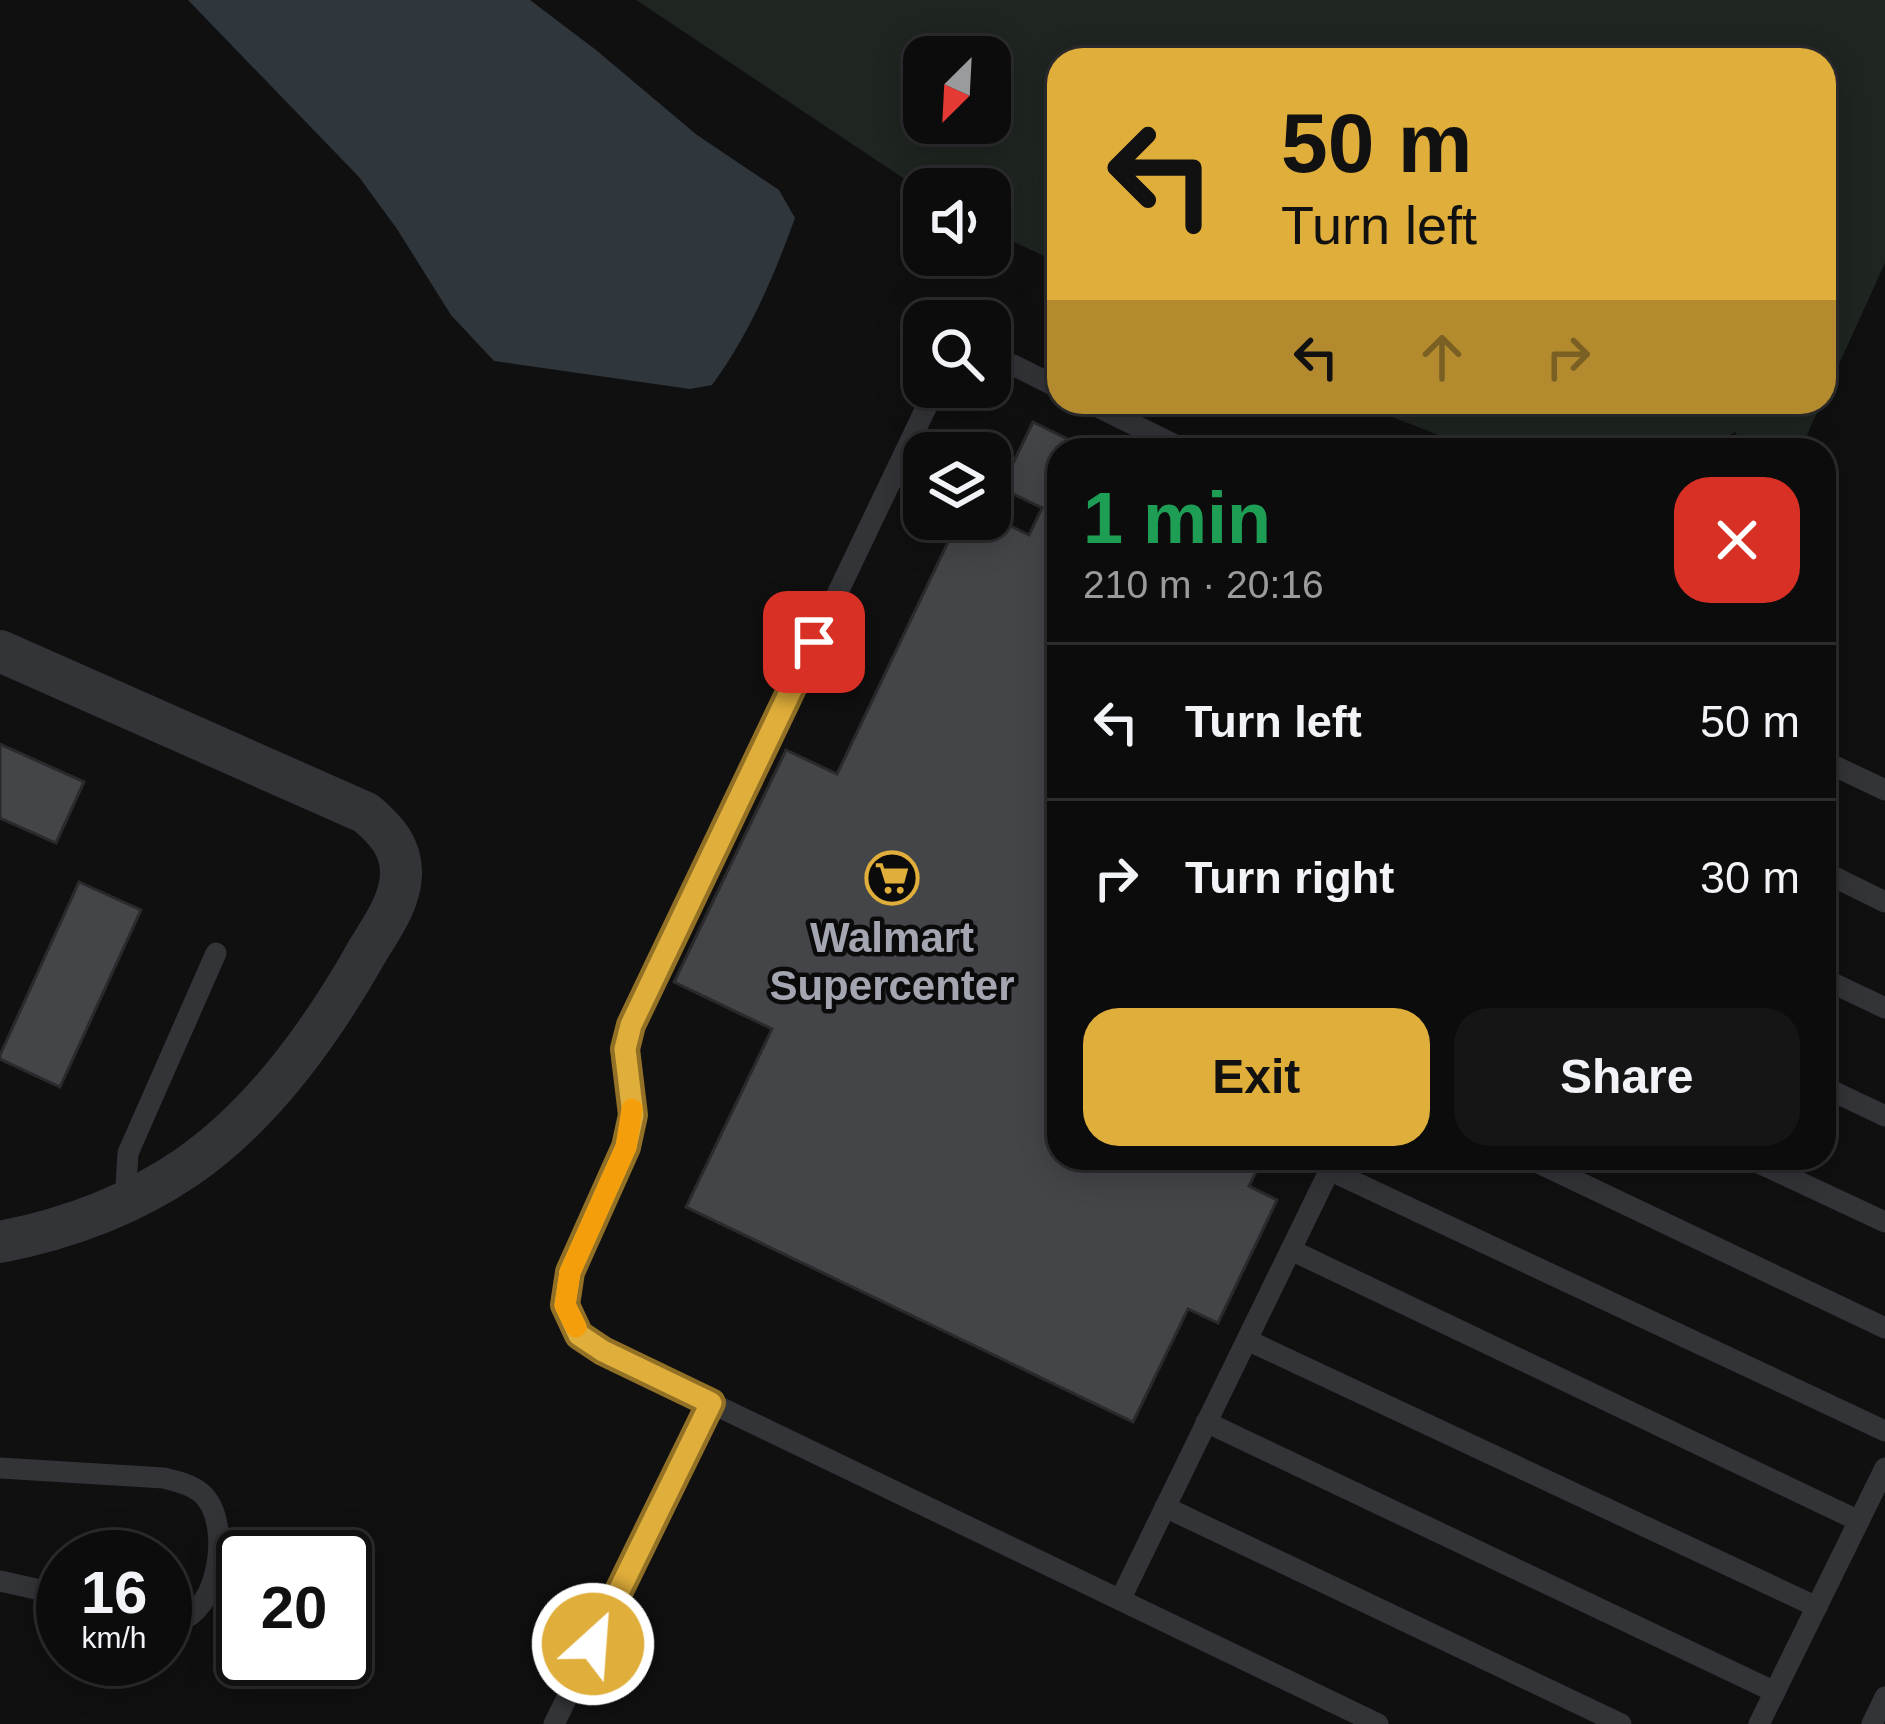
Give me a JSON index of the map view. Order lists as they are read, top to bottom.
{
  "places": {
    "supermarket": ["Walmart Supercenter"]
  },
  "north": "bottom left",
  "page": {
    "turn": ["50 m", "Turn left"],
    "heading": ["1 min", "210 m · 20:16"],
    "list": [
      {
        "name": "Turn left",
        "value": "50 m"
      },
      {
        "name": "Turn right",
        "value": "30 m"
      }
    ],
    "buttons": ["Exit", "Share"],
    "speed": "16 km/h",
    "limit": "20"
  }
}
